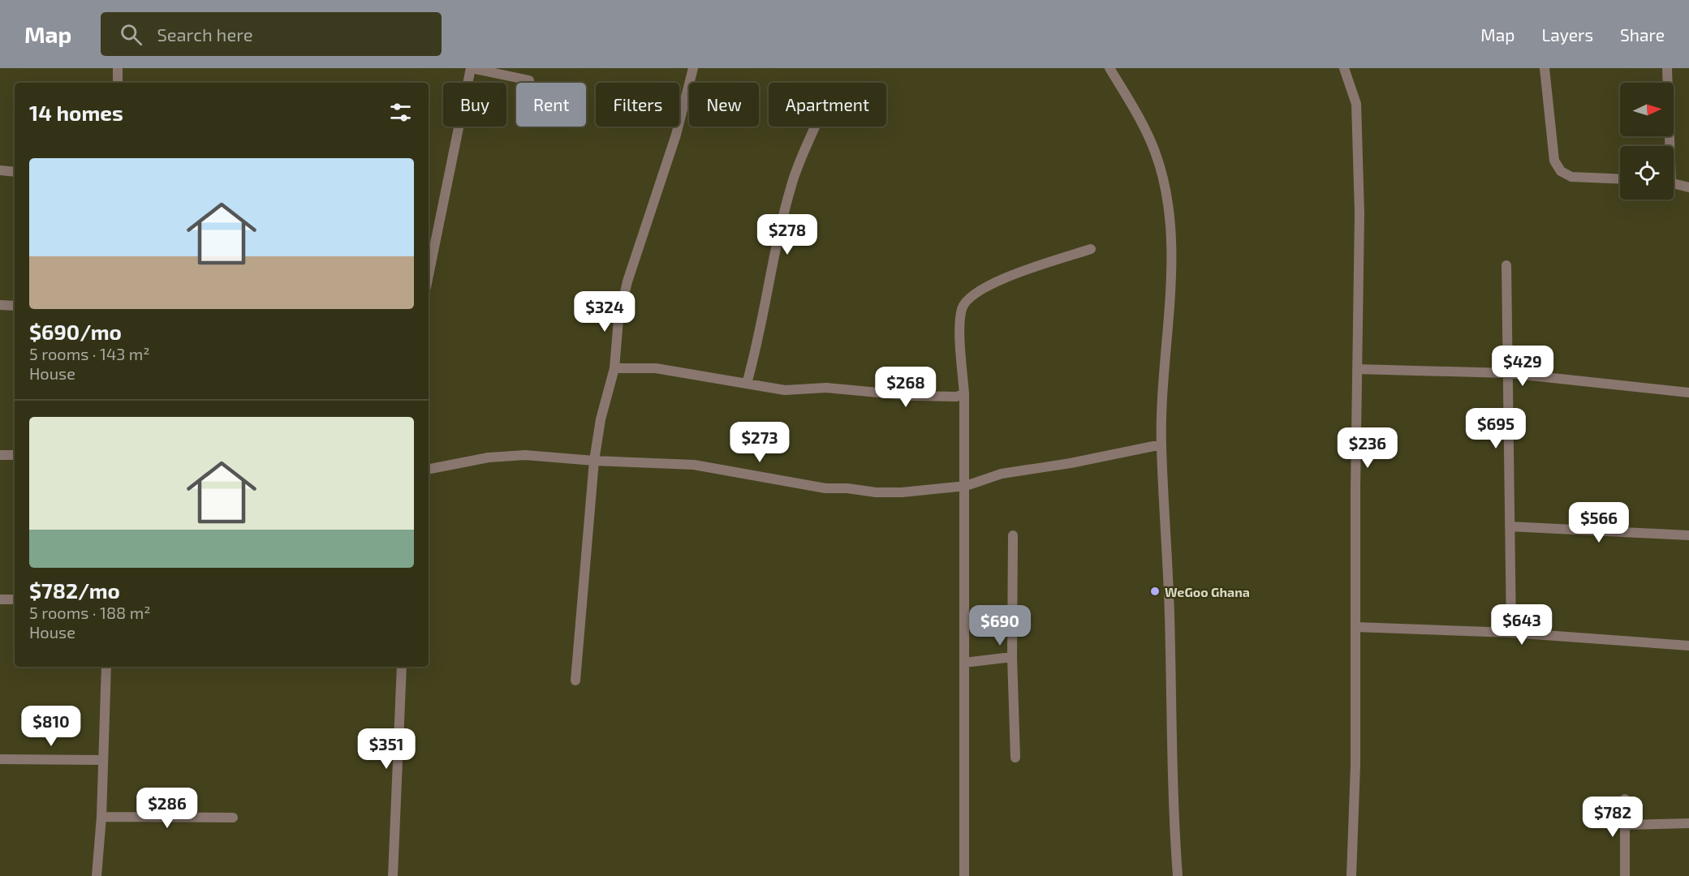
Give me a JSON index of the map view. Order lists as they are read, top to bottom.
{
  "places": ["WeGoo Ghana"],
  "north": "right",
  "page": {
    "header": "Map",
    "search": "Search here",
    "nav": ["Map", "Layers", "Share"],
    "chip": [
      "Buy",
      "Rent",
      "Filters",
      "New",
      "Apartment"
    ],
    "heading": "14 homes",
    "list": [
      {
        "name": "$690/mo",
        "note": "5 rooms · 143 m² · House"
      },
      {
        "name": "$782/mo",
        "note": "5 rooms · 188 m² · House"
      }
    ],
    "price": [
      "$278",
      "$324",
      "$429",
      "$268",
      "$695",
      "$273",
      "$236",
      "$566",
      "$643",
      "$690",
      "$810",
      "$351",
      "$286",
      "$782"
    ]
  }
}
